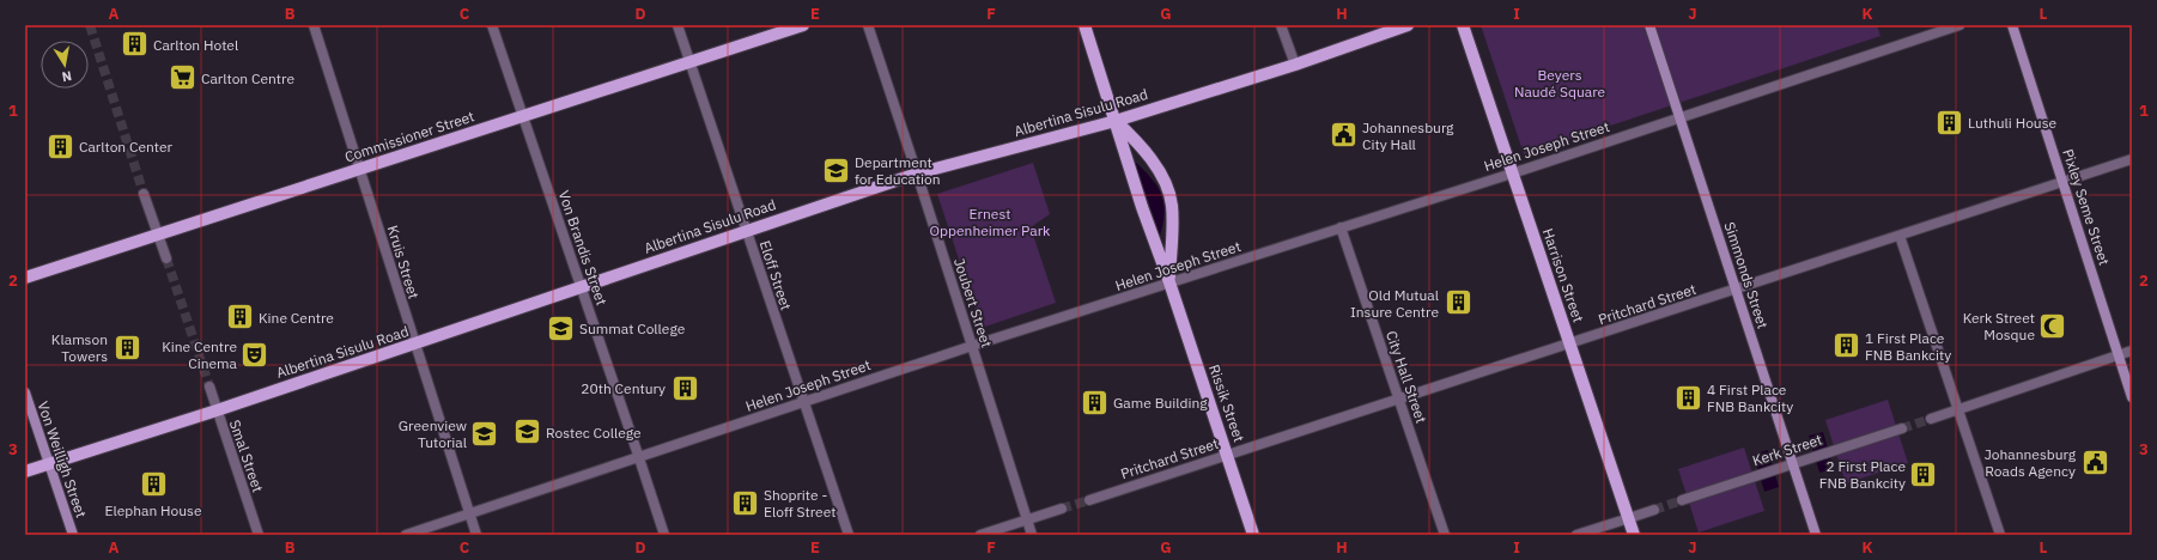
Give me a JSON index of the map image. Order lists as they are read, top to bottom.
{
  "streets": {
    "main road": [
      "Albertina Sisulu Road",
      "Commissioner Street",
      "Pixley Seme Street",
      "Harrison Street",
      "Simmonds Street",
      "Rissik Street",
      "Von Weilligh Street"
    ],
    "street": [
      "Helen Joseph Street",
      "Von Brandis Street",
      "Kruis Street",
      "Eloff Street",
      "Joubert Street",
      "Pritchard Street",
      "City Hall Street",
      "Kerk Street",
      "Smal Street"
    ]
  },
  "crossings": [
    ["Albertina Sisulu Road", "Von Brandis Street"],
    ["Albertina Sisulu Road", "Kruis Street"],
    ["Albertina Sisulu Road", "Eloff Street"],
    ["Albertina Sisulu Road", "Joubert Street"],
    ["Albertina Sisulu Road", "Rissik Street"],
    ["Albertina Sisulu Road", "Smal Street"],
    ["Albertina Sisulu Road", "Von Weilligh Street"],
    ["Commissioner Street", "Von Brandis Street"],
    ["Commissioner Street", "Kruis Street"],
    ["Commissioner Street", "Eloff Street"],
    ["Helen Joseph Street", "Von Brandis Street"],
    ["Helen Joseph Street", "Kruis Street"],
    ["Helen Joseph Street", "Eloff Street"],
    ["Helen Joseph Street", "Harrison Street"],
    ["Helen Joseph Street", "Simmonds Street"],
    ["Helen Joseph Street", "Joubert Street"],
    ["Helen Joseph Street", "City Hall Street"],
    ["Helen Joseph Street", "Rissik Street"],
    ["Pixley Seme Street", "Pritchard Street"],
    ["Harrison Street", "Pritchard Street"],
    ["Simmonds Street", "Pritchard Street"],
    ["Simmonds Street", "Kerk Street"],
    ["Pritchard Street", "City Hall Street"],
    ["Pritchard Street", "Rissik Street"]
  ],
  "parks": ["Beyers Naudé Square", "Ernest Oppenheimer Park"],
  "places": {
    "building": [
      "Carlton Hotel",
      "Luthuli House",
      "Carlton Center",
      "Old Mutual Insure Centre",
      "Kine Centre",
      "1 First Place FNB Bankcity",
      "Klamson Towers",
      "20th Century",
      "4 First Place FNB Bankcity",
      "Game Building",
      "2 First Place FNB Bankcity",
      "Elephan House",
      "Shoprite - Eloff Street"
    ],
    "supermarket": ["Carlton Centre"],
    "public building": ["Johannesburg City Hall", "Johannesburg Roads Agency"],
    "school or university": [
      "Department for Education",
      "Summat College",
      "Rostec College",
      "Greenview Tutorial"
    ],
    "mosque": ["Kerk Street Mosque"],
    "theatre": ["Kine Centre Cinema"]
  },
  "north": "bottom",
  "grid": {
    "columns": [
      "A",
      "B",
      "C",
      "D",
      "E",
      "F",
      "G",
      "H",
      "I",
      "J",
      "K",
      "L"
    ],
    "rows": ["1", "2", "3"]
  }
}
